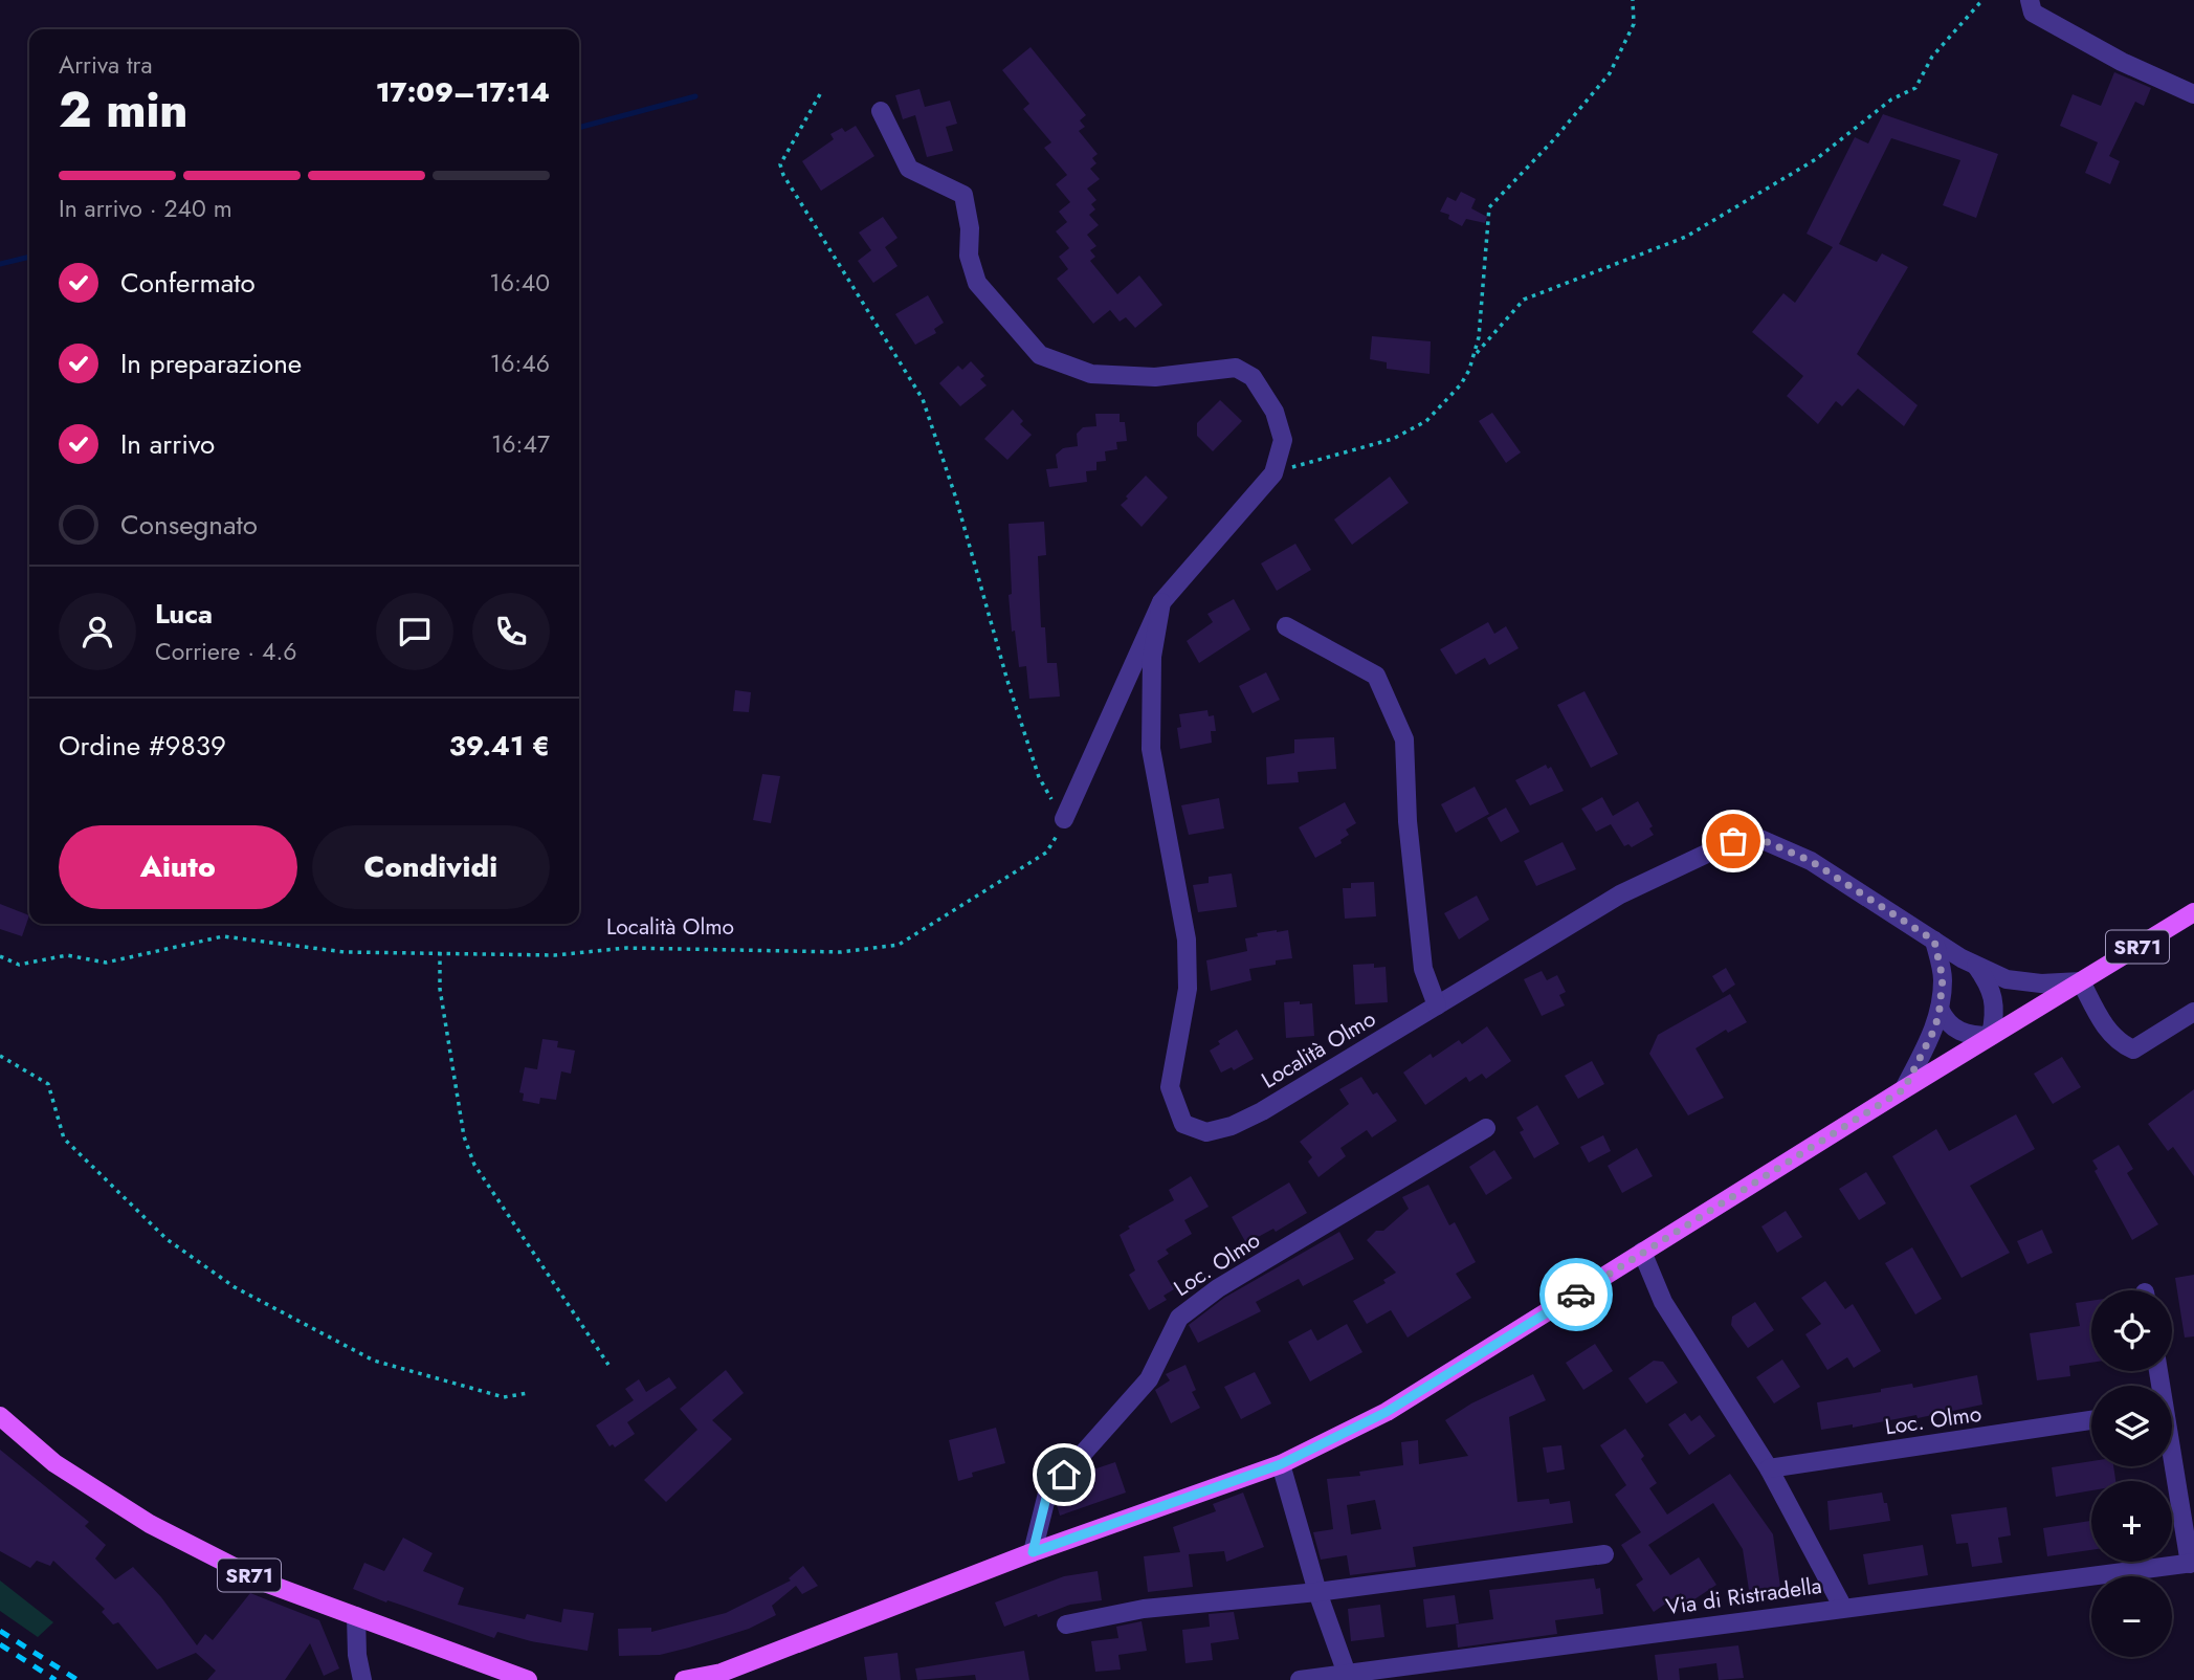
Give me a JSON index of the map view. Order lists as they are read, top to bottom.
{
  "streets": {
    "main road": ["SR71"],
    "street": ["Località Olmo", "Loc. Olmo", "Via di Ristradella"]
  },
  "crossings": [
    ["Località Olmo", "SR71"],
    ["SR71", "Loc. Olmo"]
  ],
  "page": {
    "heading": ["2 min", "Arriva tra", "17:09–17:14"],
    "panel": [
      "Luca",
      "Corriere · 4.6",
      "Ordine #9839",
      "39.41 €"
    ],
    "bar": "In arrivo · 240 m",
    "list": [
      ["Confermato", "16:40"],
      ["In preparazione", "16:46"],
      ["In arrivo", "16:47"],
      "Consegnato"
    ],
    "buttons": ["Aiuto", "Condividi"],
    "map_buttons": ["+", "−"]
  }
}
